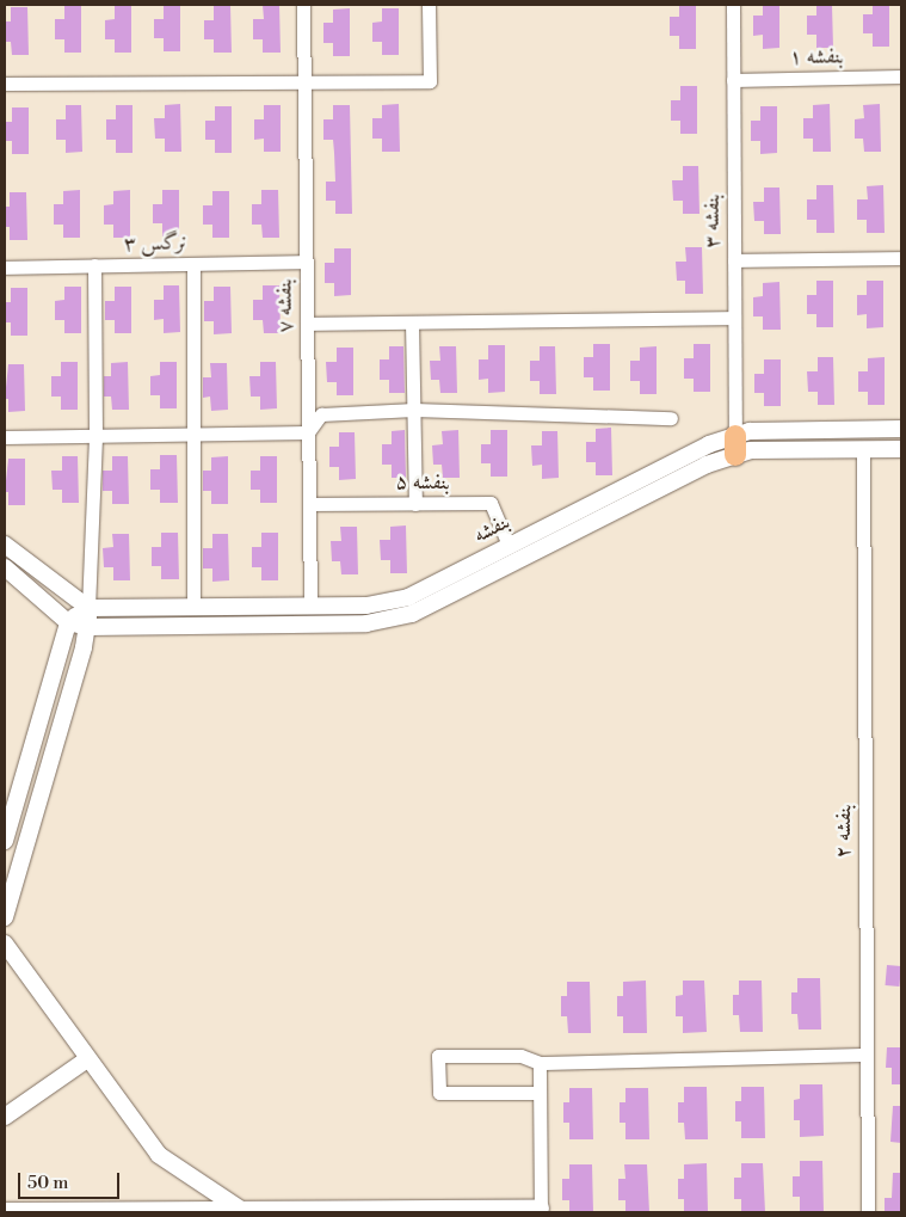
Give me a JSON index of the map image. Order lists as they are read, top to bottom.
{
  "streets": {
    "street": [
      "بنفشه ۱",
      "بنفشه ۳",
      "نرگس ۳",
      "بنفشه ۷",
      "بنفشه ۵",
      "بنفشه",
      "بنفشه ۲"
    ]
  },
  "crossings": [
    ["بنفشه ۱", "بنفشه ۳"],
    ["بنفشه ۳", "بنفشه"],
    ["نرگس ۳", "بنفشه ۷"],
    ["بنفشه ۷", "بنفشه ۵"],
    ["بنفشه ۷", "بنفشه"],
    ["بنفشه ۵", "بنفشه"],
    ["بنفشه", "بنفشه ۲"]
  ],
  "scale_bar": "50 m"
}
